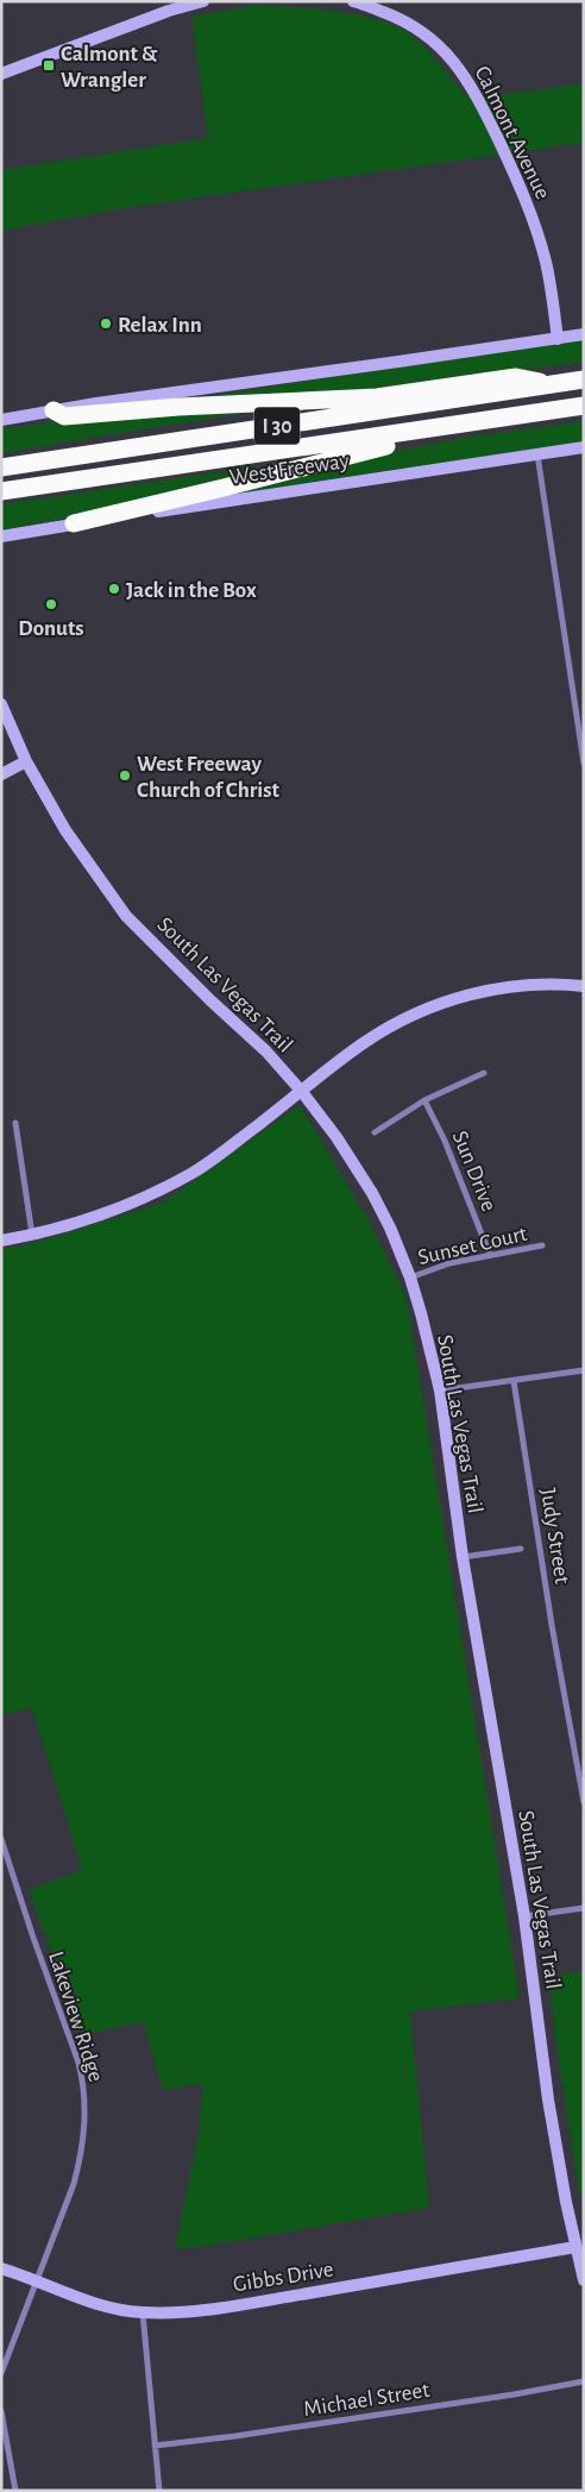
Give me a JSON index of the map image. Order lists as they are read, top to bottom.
{
  "streets": {
    "highway": ["I 30", "West Freeway"],
    "main road": ["Calmont Avenue", "South Las Vegas Trail", "Gibbs Drive"],
    "street": [
      "Sun Drive",
      "Sunset Court",
      "Judy Street",
      "Lakeview Ridge",
      "Michael Street"
    ]
  },
  "crossings": [
    ["South Las Vegas Trail", "Sunset Court"],
    ["South Las Vegas Trail", "Gibbs Drive"],
    ["Sun Drive", "Sunset Court"],
    ["Lakeview Ridge", "Gibbs Drive"]
  ],
  "places": {
    "transit": ["Calmont & Wrangler"],
    "other": [
      "Relax Inn",
      "Jack in the Box",
      "Donuts",
      "West Freeway Church of Christ"
    ]
  }
}
